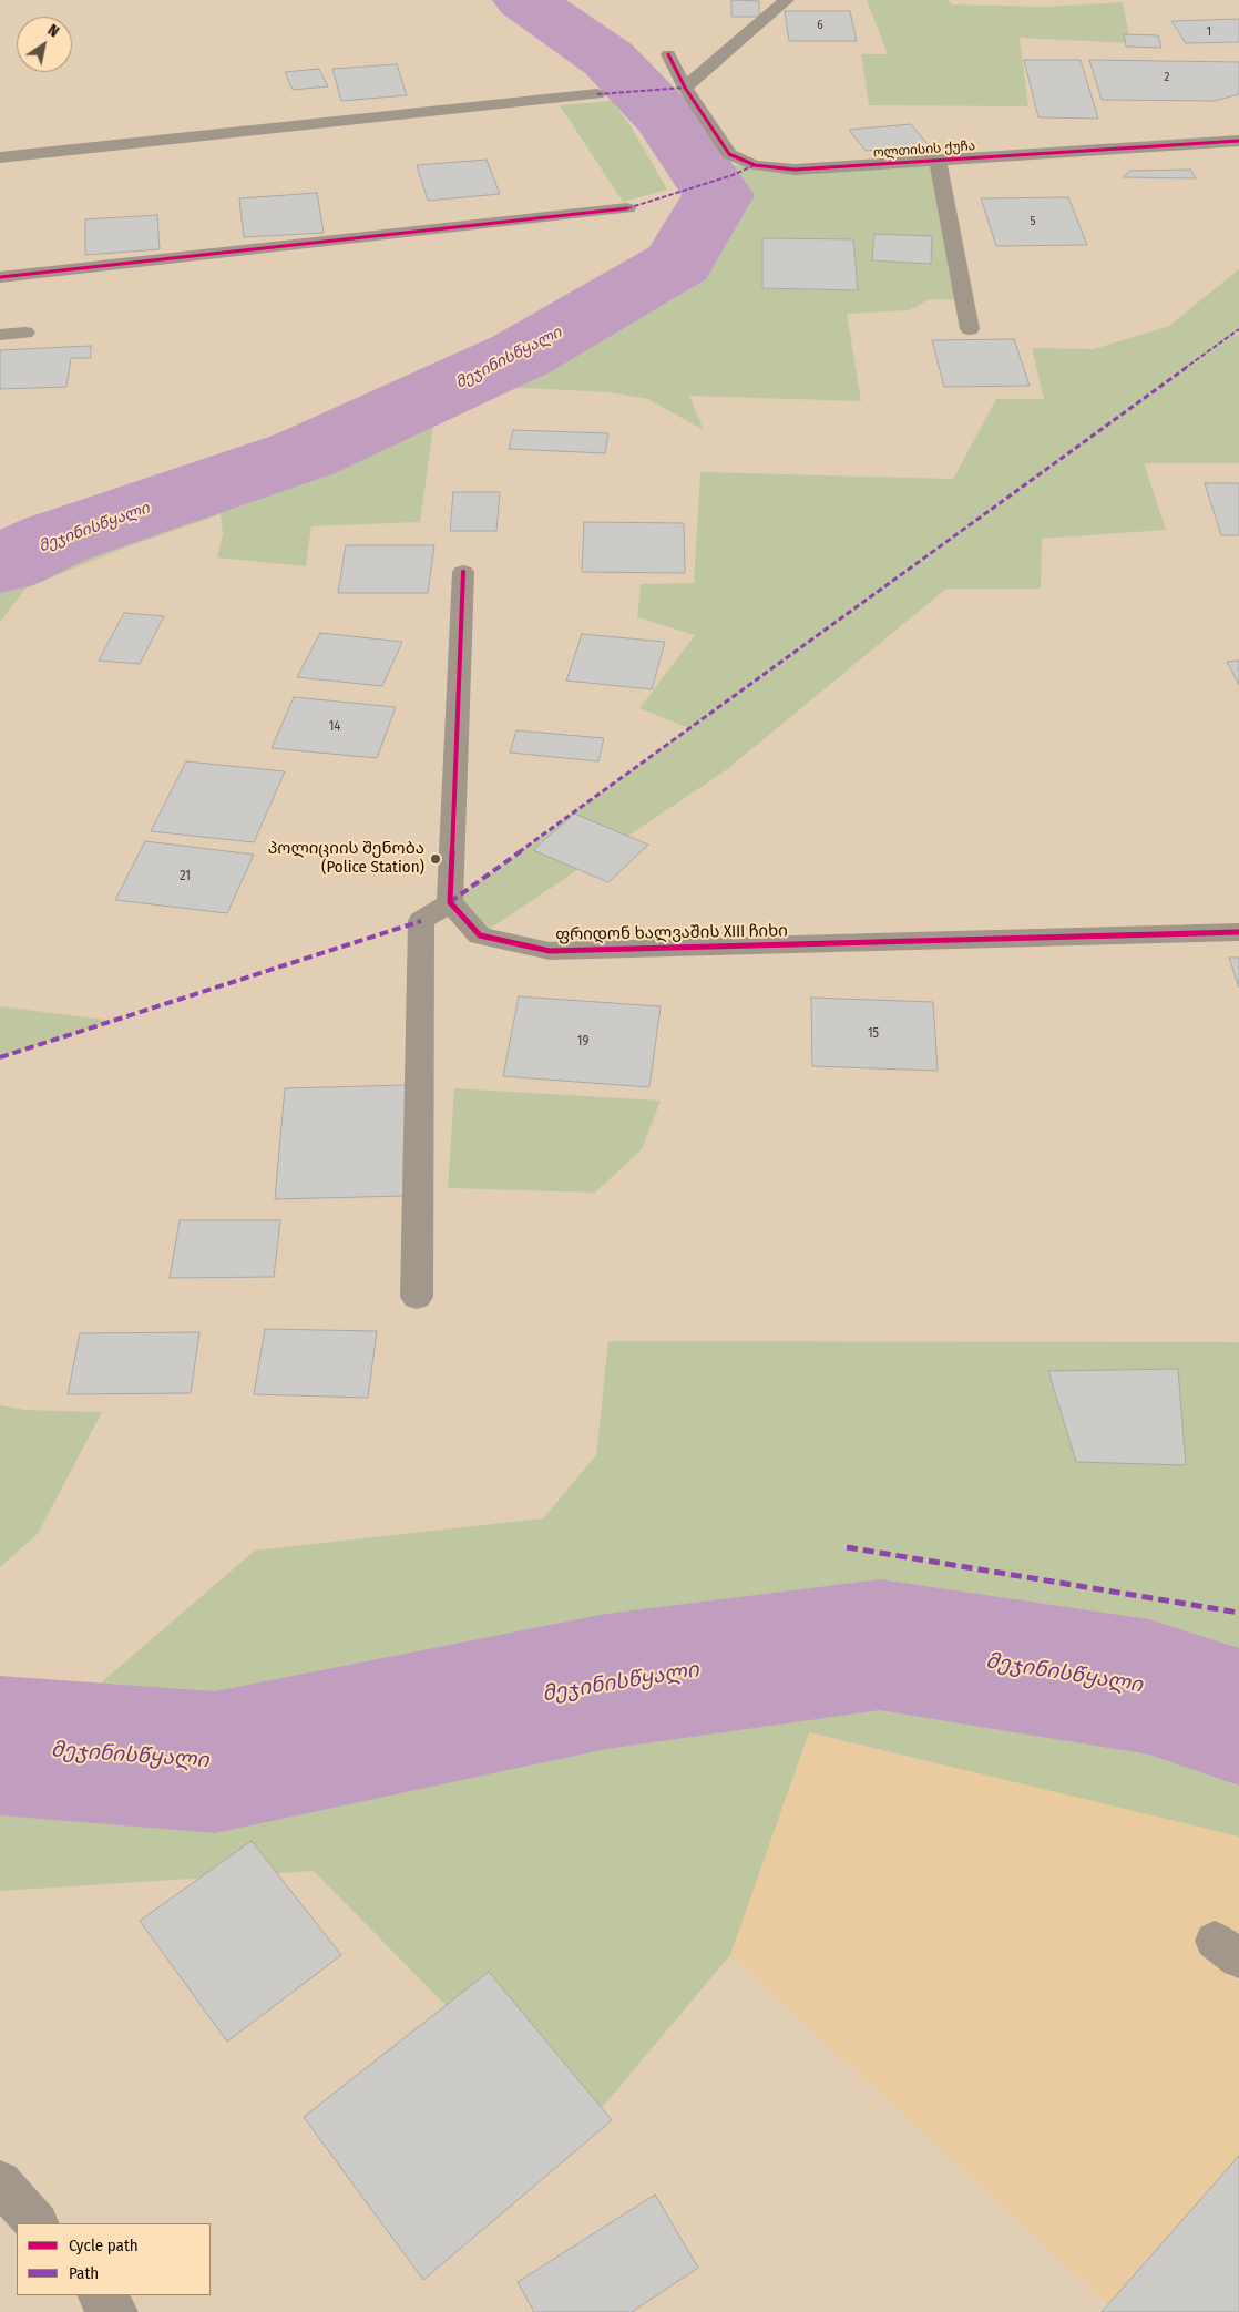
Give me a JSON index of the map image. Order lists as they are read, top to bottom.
{
  "streets": {
    "street": ["ოლთისის ქუჩა", "ფრიდონ ხალვაშის XIII ჩიხი"]
  },
  "water": ["მეჯინისწყალი"],
  "places": ["პოლიციის შენობა (Police Station)"],
  "house_numbers": [
    "6",
    "1",
    "2",
    "5",
    "14",
    "21",
    "15",
    "19"
  ],
  "legend": ["Cycle path", "Path"],
  "north": "top right"
}
